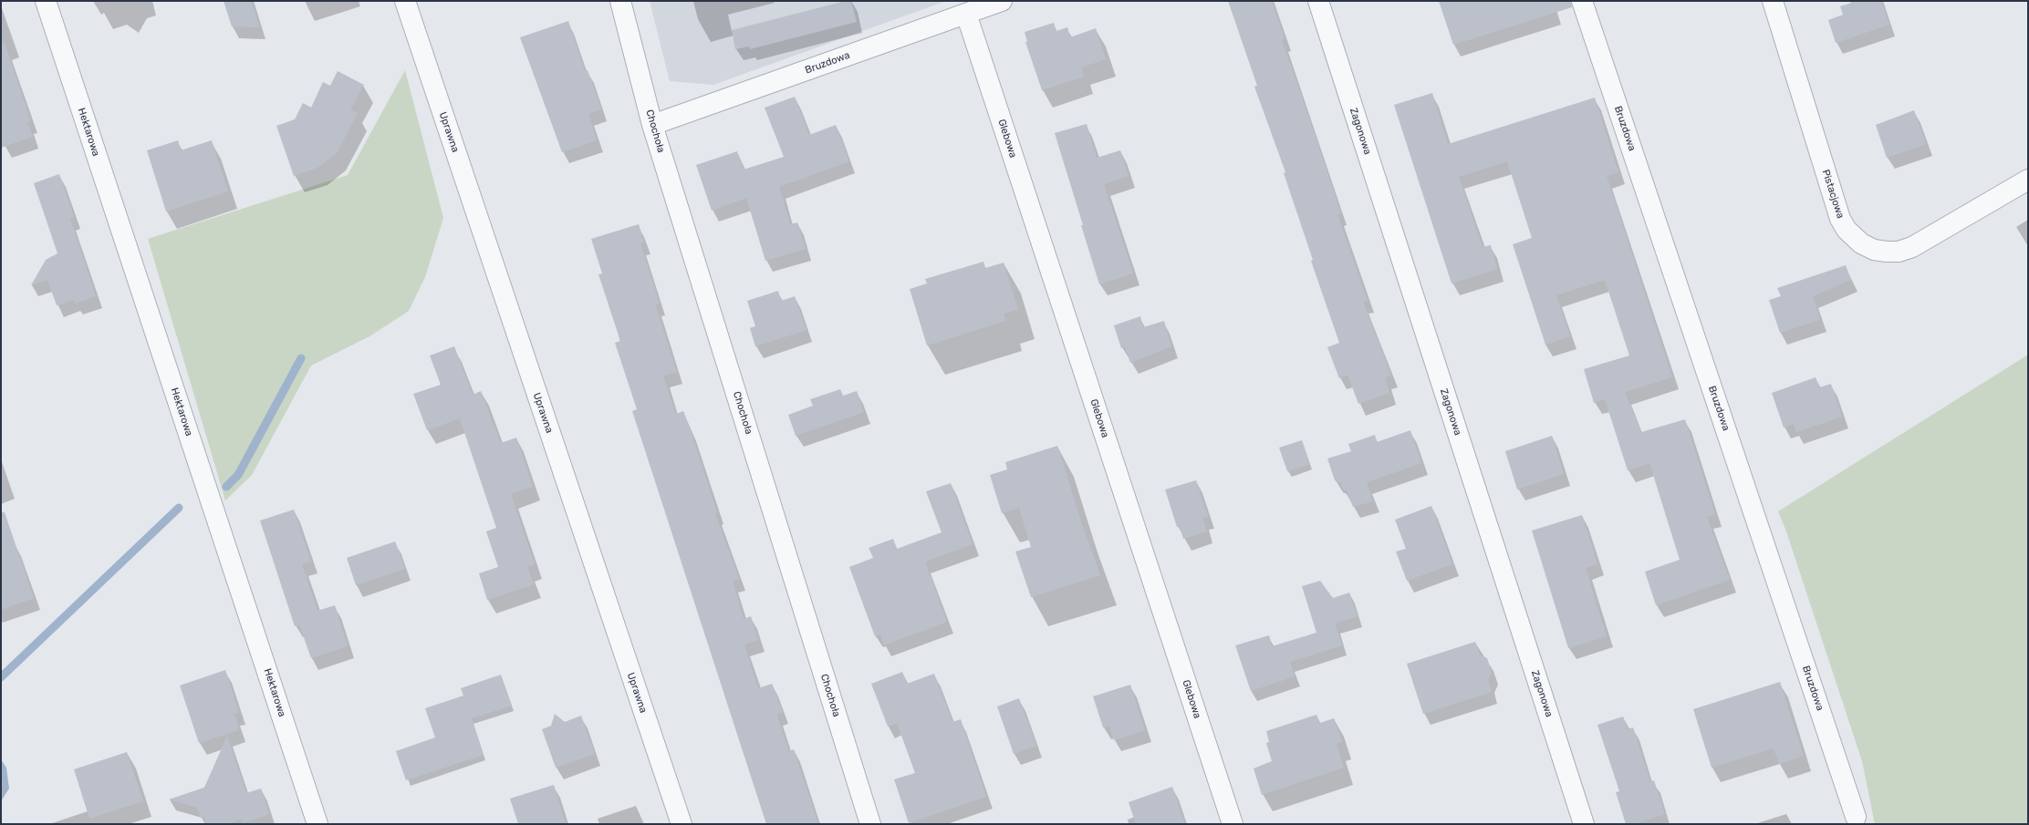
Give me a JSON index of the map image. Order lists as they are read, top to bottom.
{
  "streets": {
    "street": [
      "Bruzdowa",
      "Chochoła",
      "Zagonowa",
      "Hektarowa",
      "Uprawna",
      "Glebowa",
      "Pistacjowa"
    ]
  },
  "crossings": [
    ["Bruzdowa", "Chochoła"],
    ["Bruzdowa", "Glebowa"]
  ]
}
